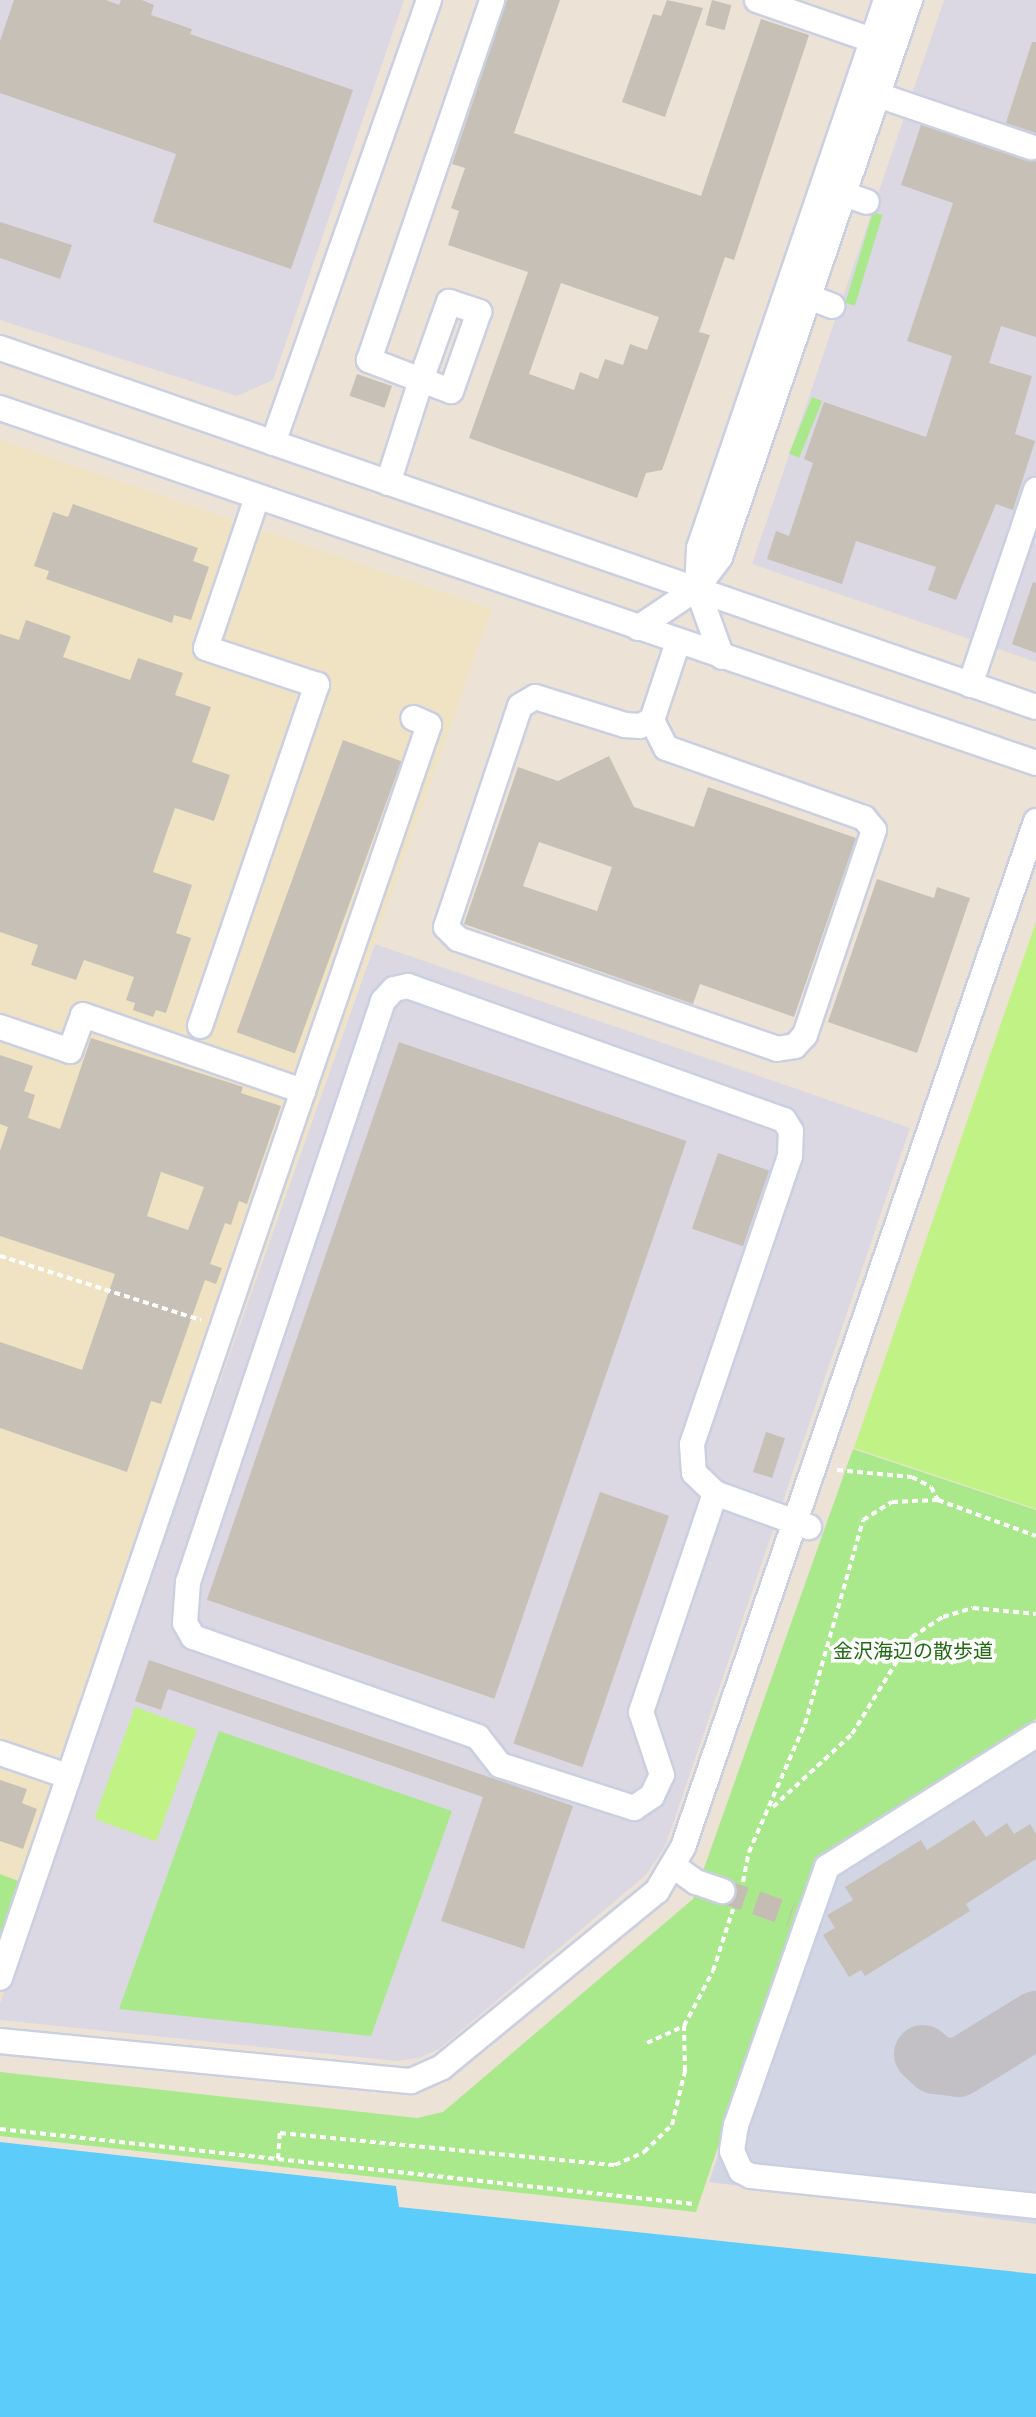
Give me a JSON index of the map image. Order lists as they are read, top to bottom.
{
  "parks": ["金沢海辺の散歩道"]
}
